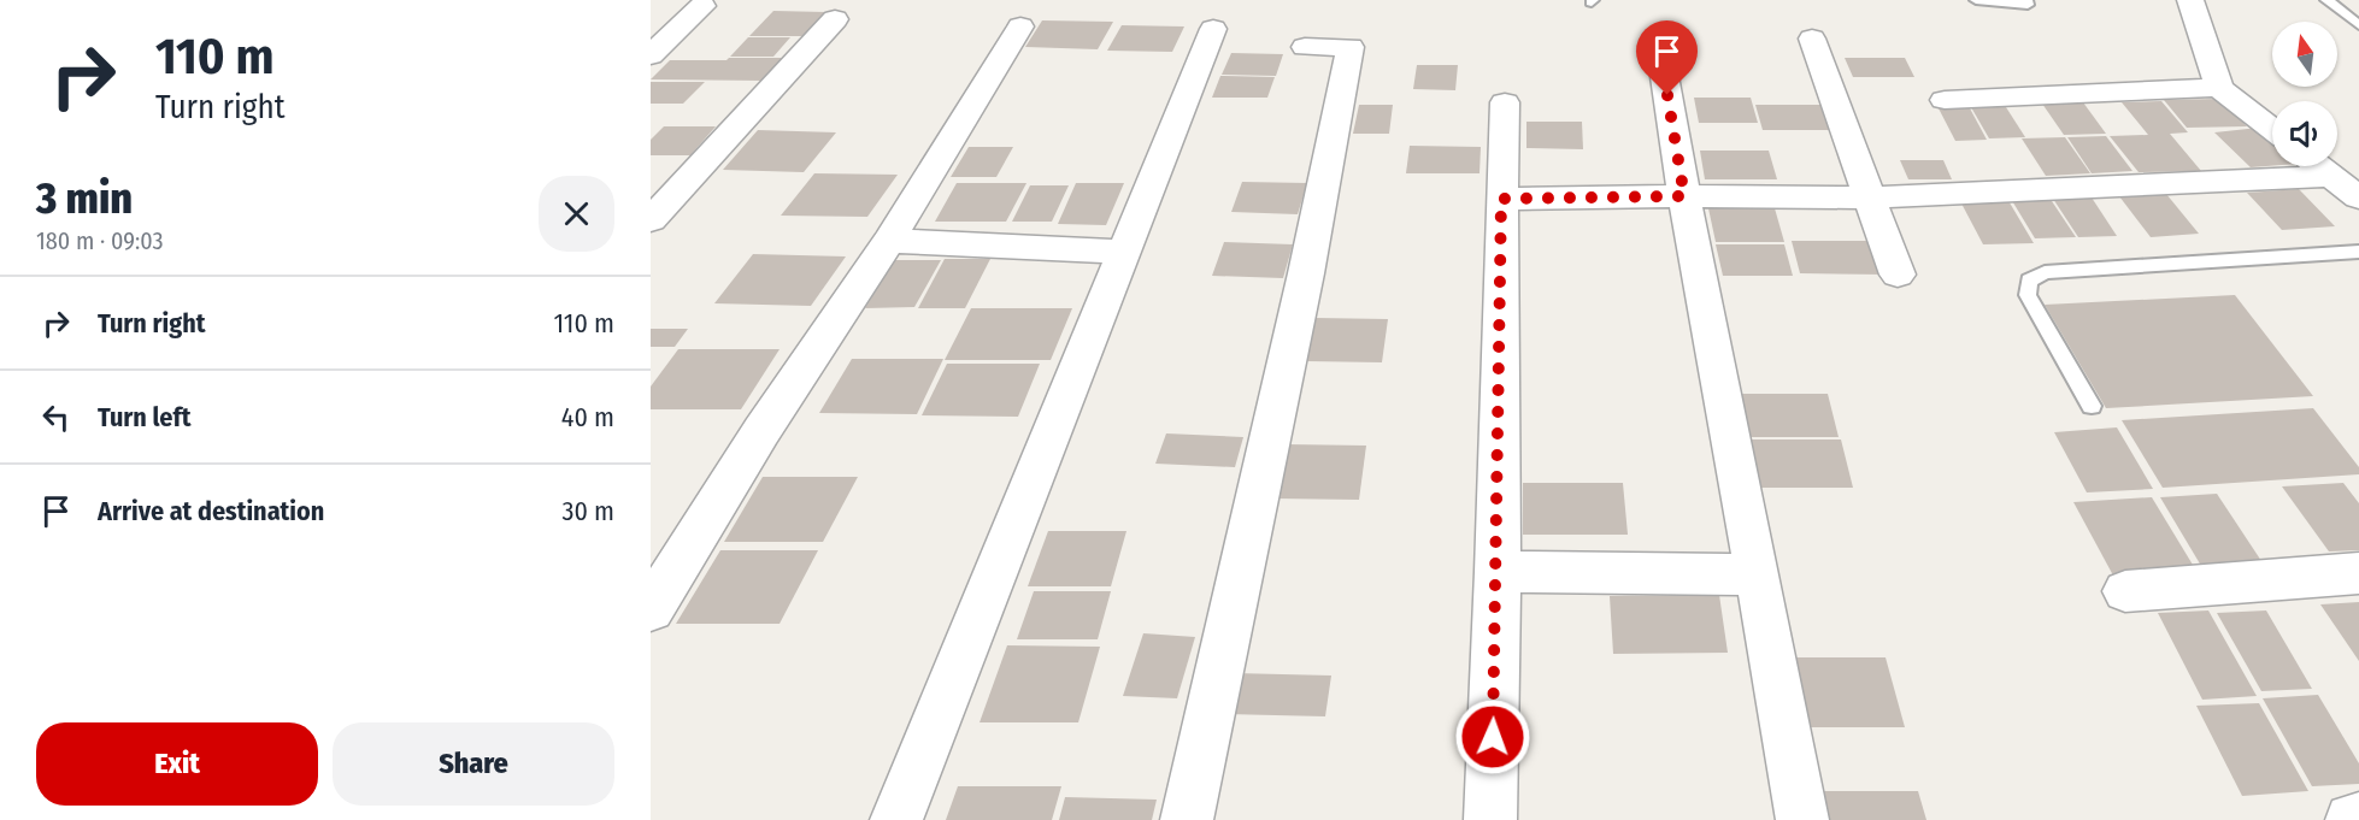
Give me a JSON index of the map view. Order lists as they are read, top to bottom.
{
  "north": "top",
  "page": {
    "turn": ["110 m", "Turn right"],
    "heading": ["3 min", "180 m · 09:03"],
    "list": [
      {
        "name": "Turn right",
        "value": "110 m"
      },
      {
        "name": "Turn left",
        "value": "40 m"
      },
      {
        "name": "Arrive at destination",
        "value": "30 m"
      }
    ],
    "buttons": ["Exit", "Share"]
  }
}
